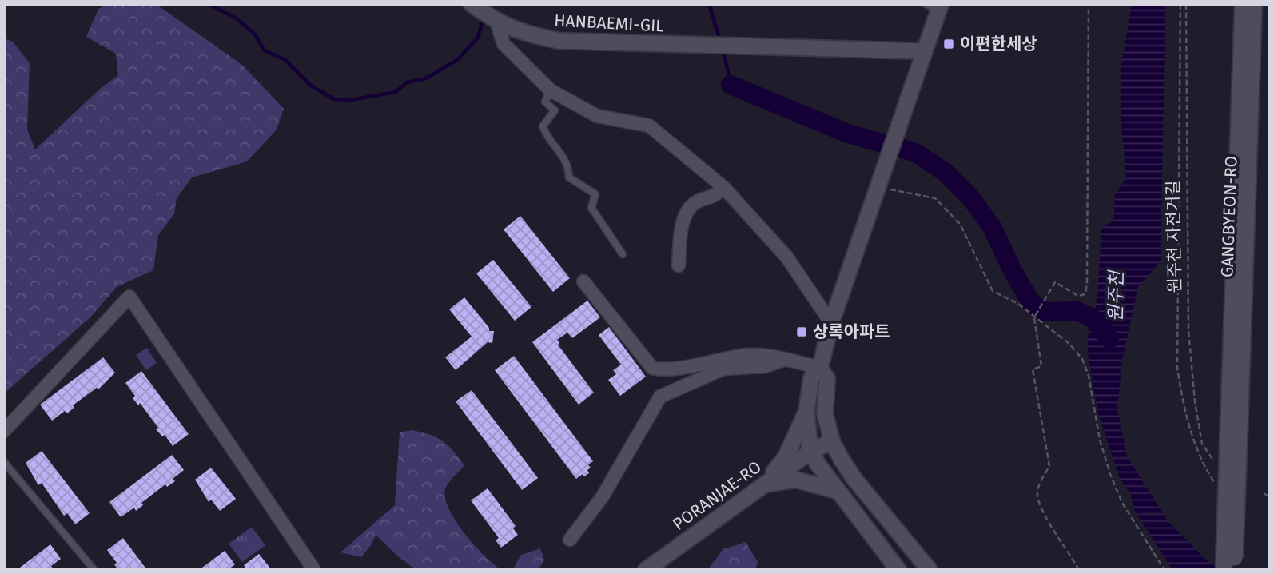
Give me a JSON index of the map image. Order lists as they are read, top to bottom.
{
  "streets": {
    "street": ["HANBAEMI-GIL", "GANGBYEON-RO", "PORANJAE-RO"],
    "path": ["원주천 자전거길"]
  },
  "water": ["원주천"],
  "places": {
    "transit": ["이편한세상", "상록아파트"]
  }
}
